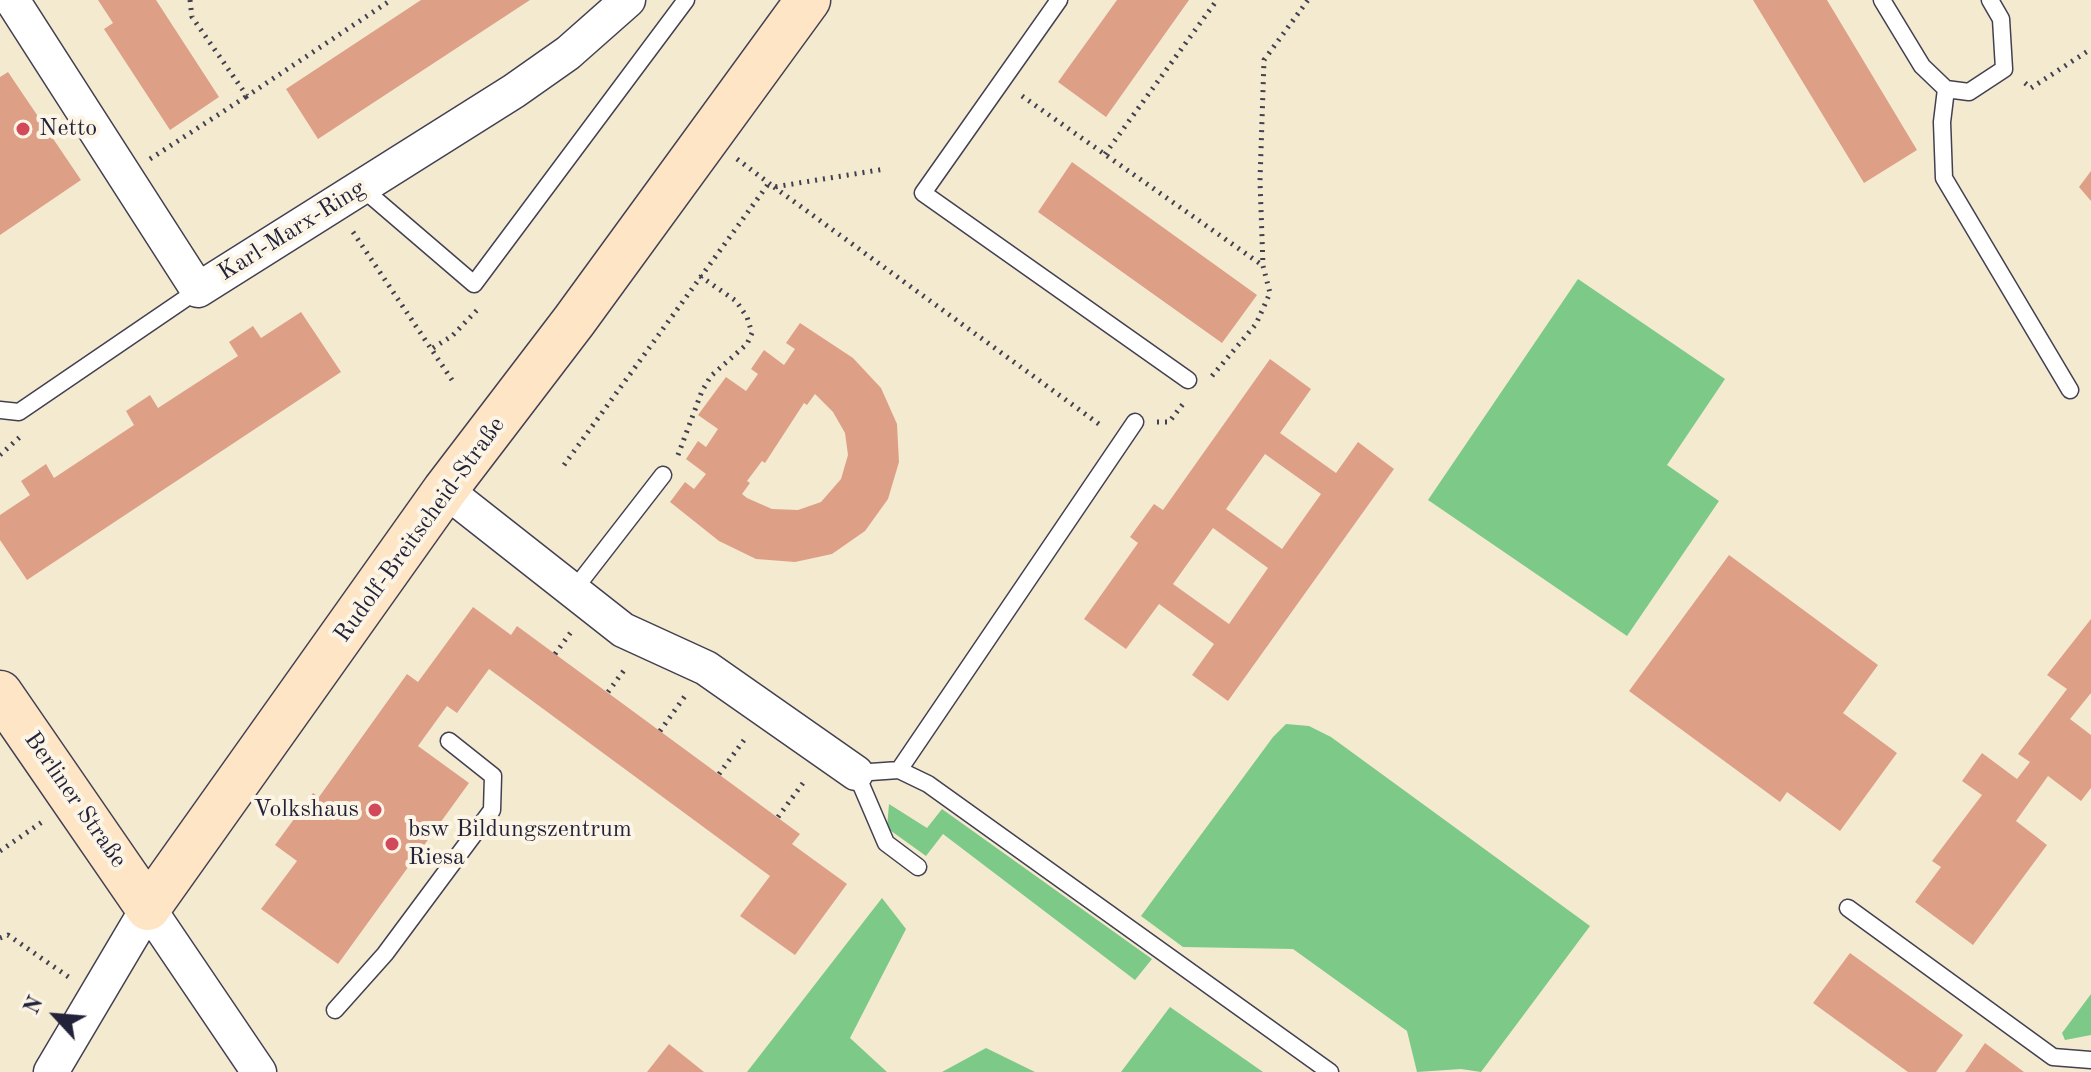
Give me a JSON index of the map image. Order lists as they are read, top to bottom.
{
  "streets": {
    "main road": ["Rudolf-Breitscheid-Straße", "Berliner Straße"],
    "street": ["Karl-Marx-Ring"]
  },
  "crossings": [
    ["Rudolf-Breitscheid-Straße", "Berliner Straße"]
  ],
  "places": ["Netto", "Volkshaus", "bsw Bildungszentrum Riesa"],
  "north": "top left"
}
